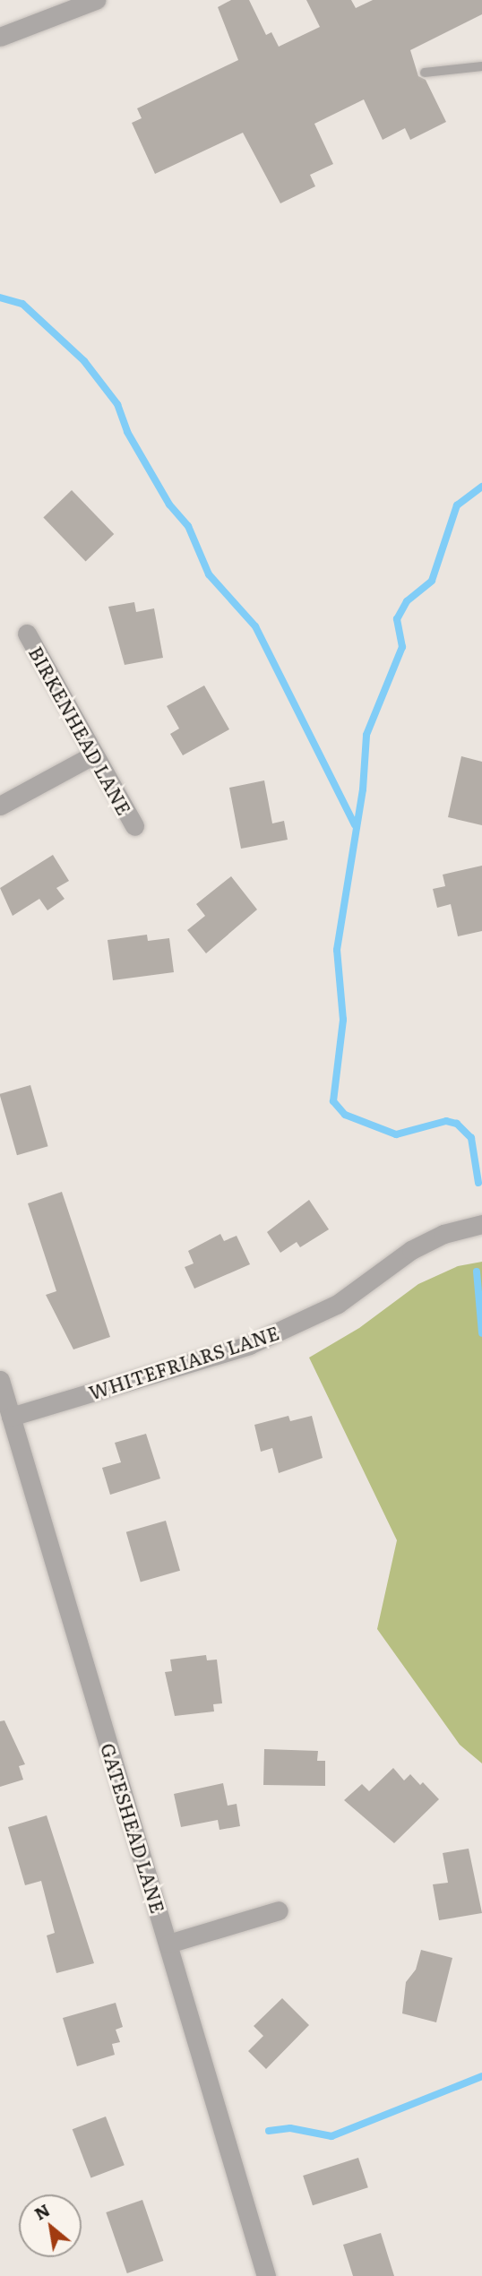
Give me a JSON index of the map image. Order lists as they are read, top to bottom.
{
  "streets": {
    "street": ["BIRKENHEAD LANE", "WHITEFRIARS LANE", "GATESHEAD LANE"]
  },
  "crossings": [
    ["WHITEFRIARS LANE", "GATESHEAD LANE"]
  ],
  "north": "top left"
}
